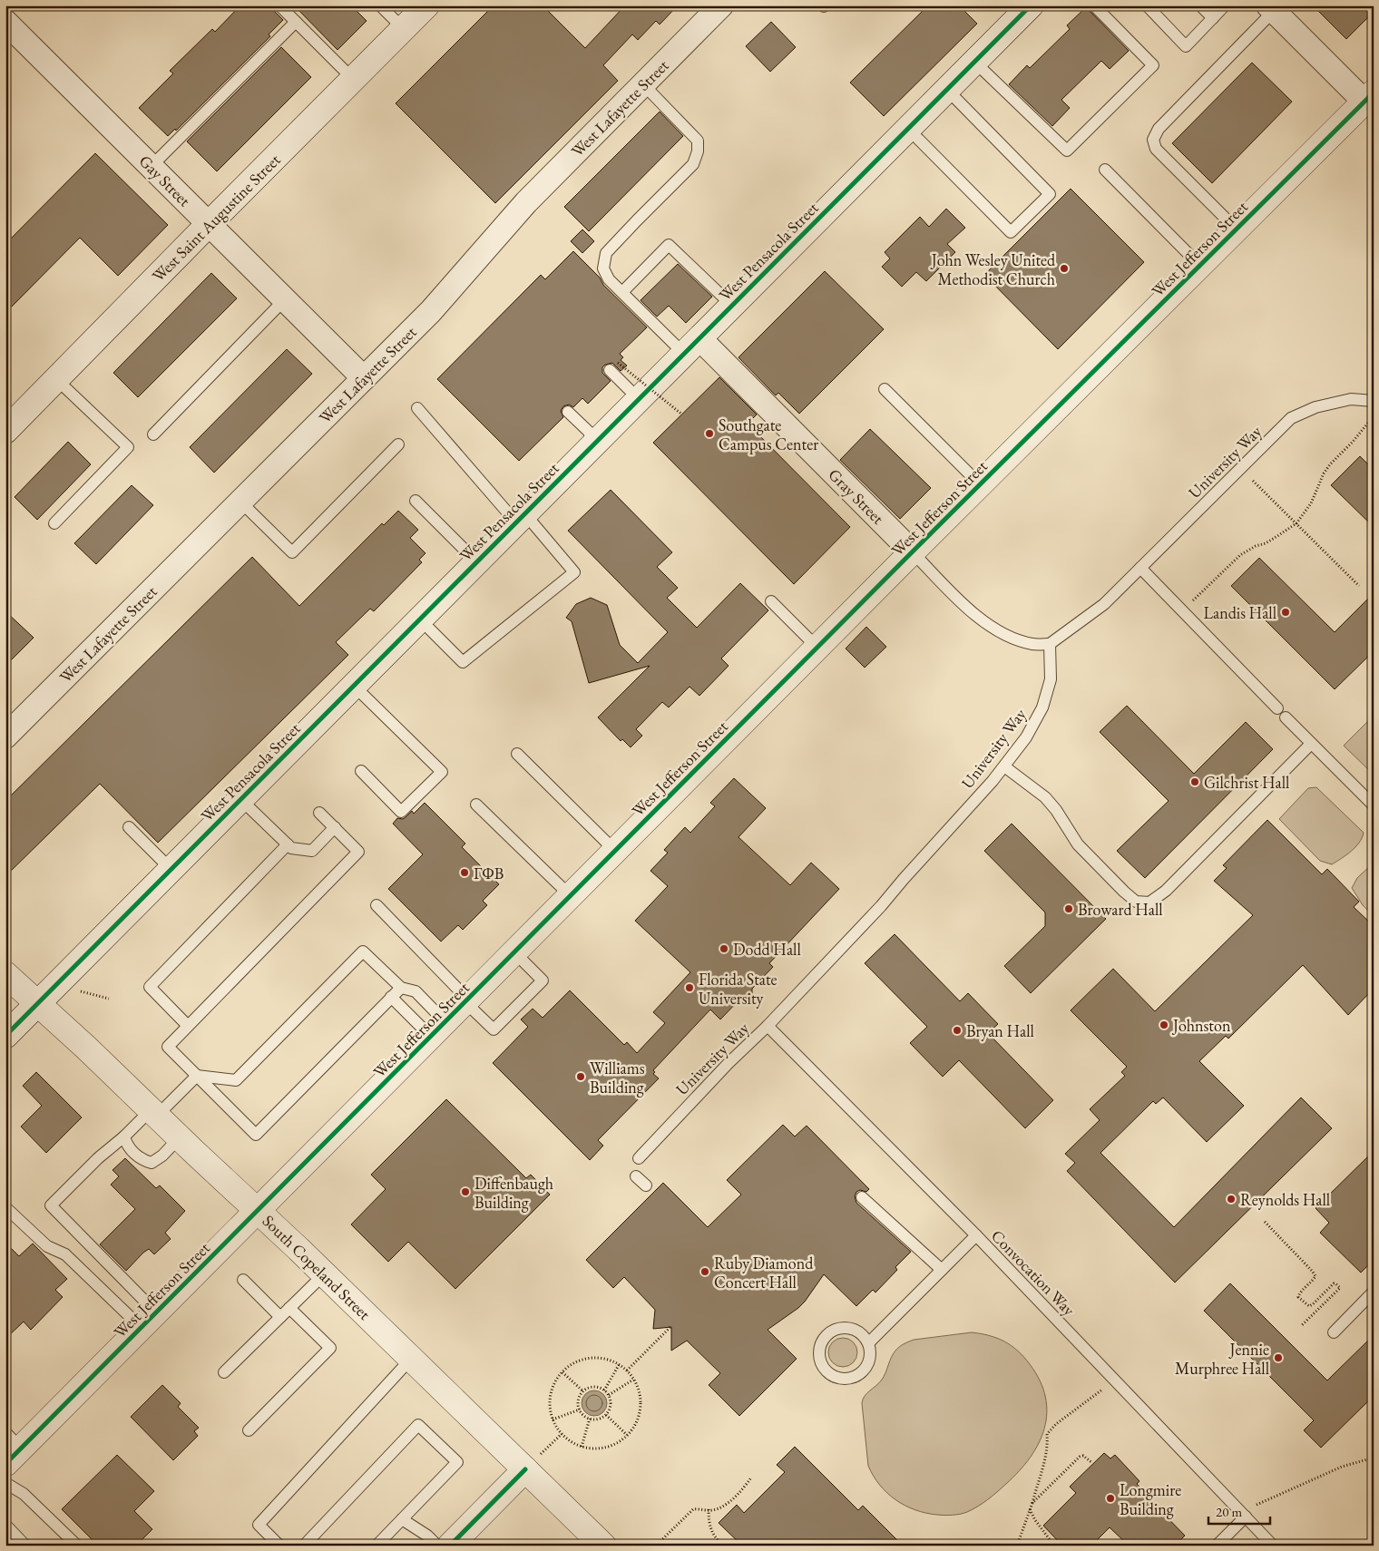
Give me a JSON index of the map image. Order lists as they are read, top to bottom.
{
  "streets": {
    "street": [
      "West Lafayette Street",
      "Gay Street",
      "West Saint Augustine Street",
      "West Jefferson Street",
      "West Pensacola Street",
      "Gray Street",
      "South Copeland Street"
    ],
    "lane": ["University Way", "Convocation Way"]
  },
  "crossings": [
    ["West Lafayette Street", "Gay Street"],
    ["Gay Street", "West Saint Augustine Street"],
    ["West Jefferson Street", "Gray Street"],
    ["West Jefferson Street", "South Copeland Street"],
    ["West Pensacola Street", "Gray Street"],
    ["West Pensacola Street", "South Copeland Street"],
    ["University Way", "Gray Street"],
    ["University Way", "Convocation Way"]
  ],
  "places": [
    "John Wesley United Methodist Church",
    "Southgate Campus Center",
    "Landis Hall",
    "Gilchrist Hall",
    "ΓΦΒ",
    "Broward Hall",
    "Dodd Hall",
    "Florida State University",
    "Johnston",
    "Bryan Hall",
    "Williams Building",
    "Diffenbaugh Building",
    "Reynolds Hall",
    "Ruby Diamond Concert Hall",
    "Jennie Murphree Hall",
    "Longmire Building"
  ],
  "scale_bar": "20 m"
}
